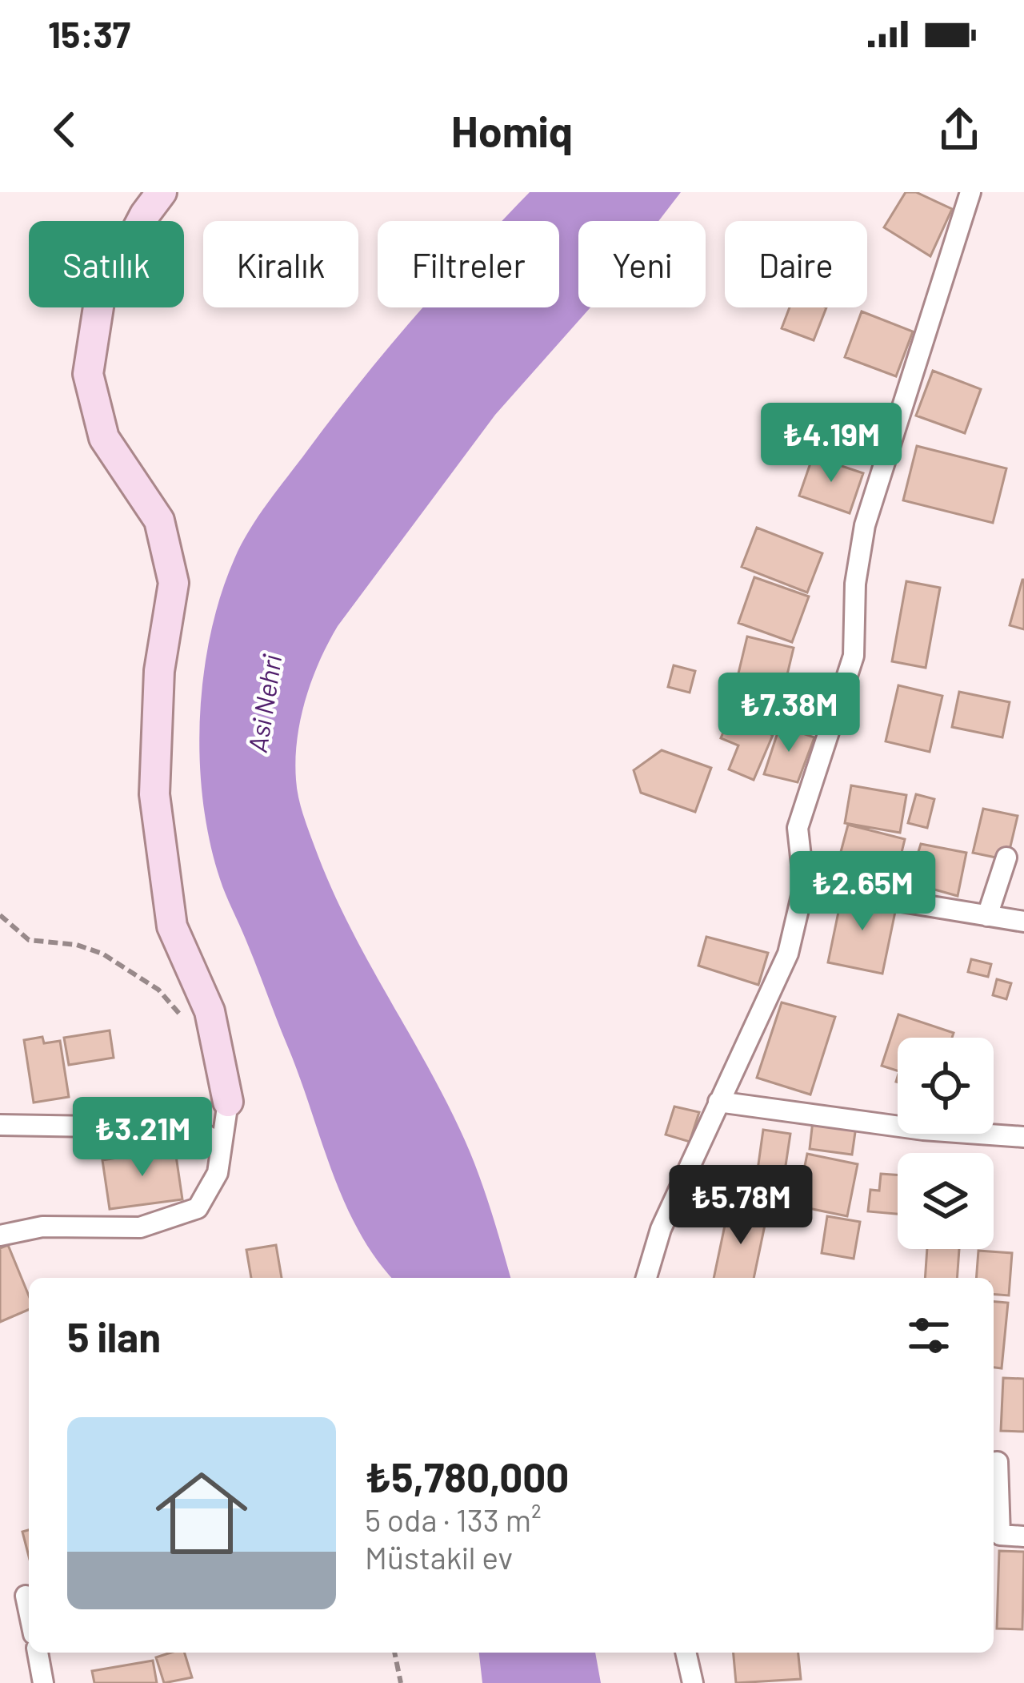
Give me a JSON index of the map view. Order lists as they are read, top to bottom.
{
  "water": ["Asi Nehri"],
  "page": {
    "status": "15:37",
    "header": "Homiq",
    "chip": [
      "Satılık",
      "Kiralık",
      "Filtreler",
      "Yeni",
      "Daire"
    ],
    "price": [
      "₺4.19M",
      "₺7.38M",
      "₺2.65M",
      "₺3.21M",
      "₺5.78M"
    ],
    "heading": "5 ilan",
    "list": [
      {
        "name": "₺5,780,000",
        "note": "5 oda · 133 m² · Müstakil ev"
      }
    ]
  }
}
